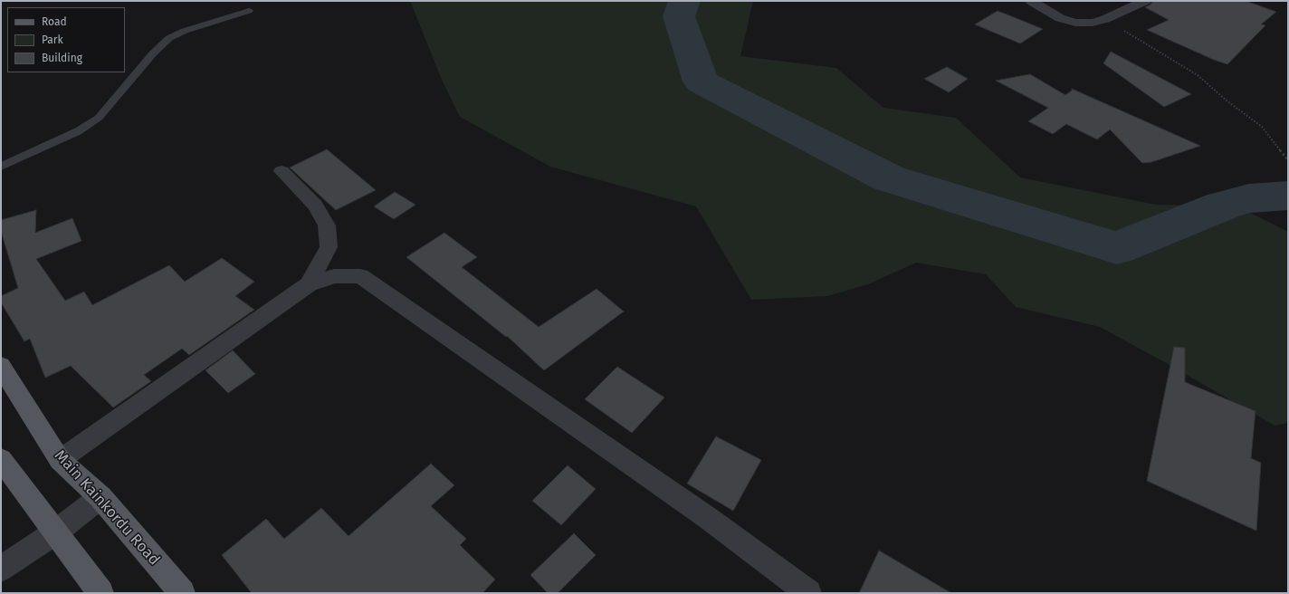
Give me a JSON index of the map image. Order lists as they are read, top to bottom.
{
  "streets": {
    "main road": ["Main Kainkordu Road"]
  },
  "legend": ["Road", "Park", "Building"]
}
